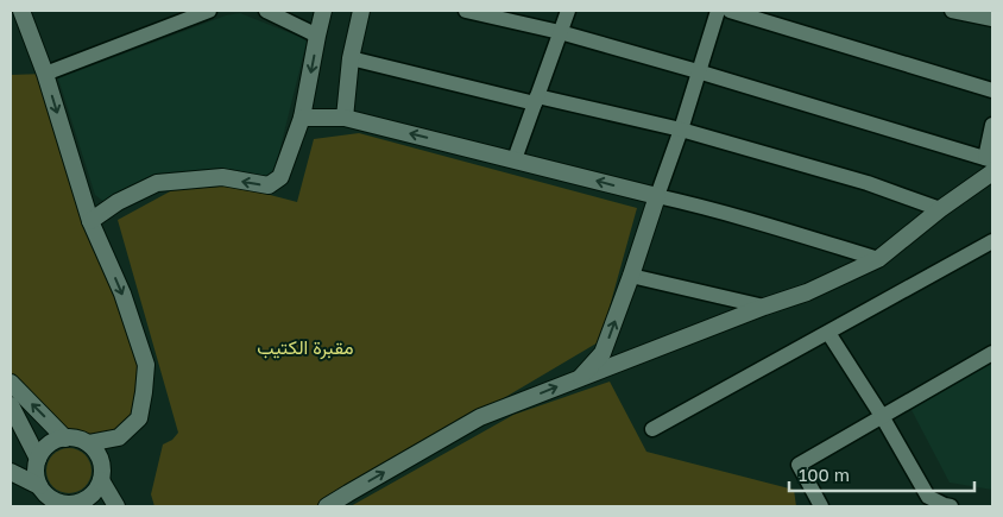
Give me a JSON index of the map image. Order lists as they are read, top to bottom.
{
  "parks": ["مقبرة الكتيب"],
  "scale_bar": "100 m"
}
